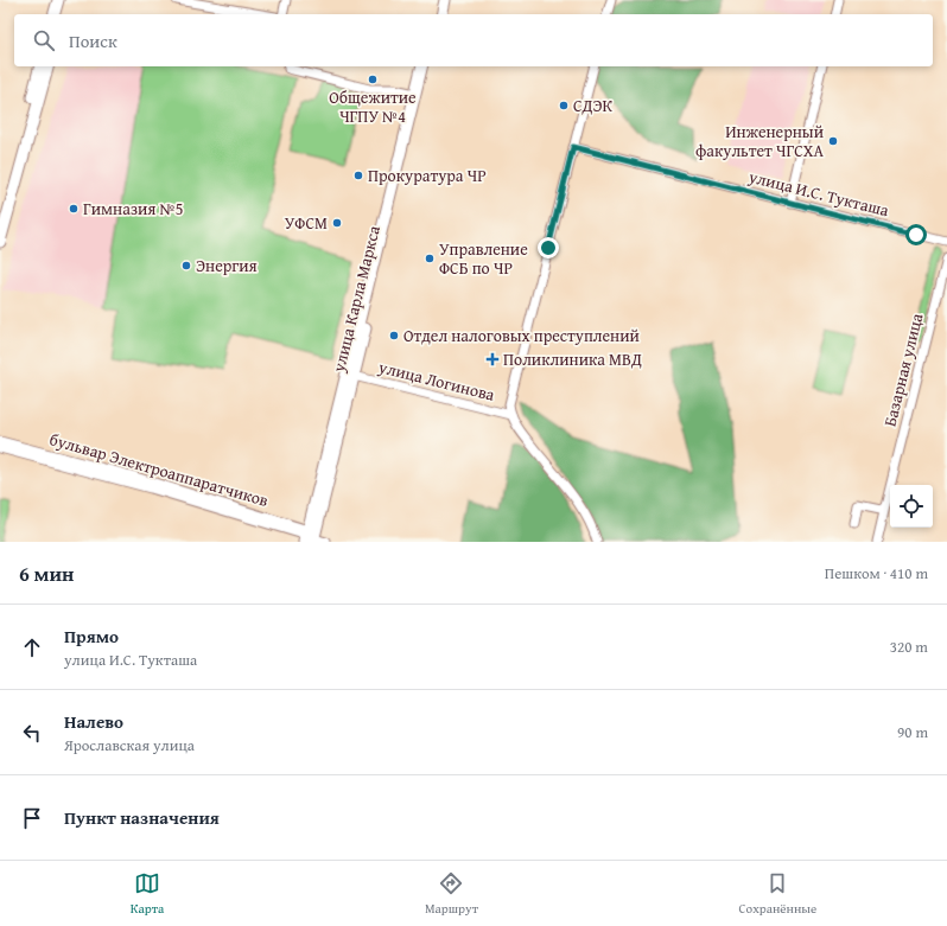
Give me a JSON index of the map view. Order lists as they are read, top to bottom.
{
  "streets": {
    "main road": ["улица Карла Маркса"],
    "street": [
      "улица И.С. Тукташа",
      "Базарная улица",
      "улица Логинова",
      "бульвар Электроаппаратчиков"
    ]
  },
  "crossings": [
    ["улица Карла Маркса", "улица Логинова"],
    ["улица Карла Маркса", "бульвар Электроаппаратчиков"]
  ],
  "places": {
    "other": [
      "Общежитие ЧГПУ №4",
      "СДЭК",
      "Инженерный факультет ЧГСХА",
      "Прокуратура ЧР",
      "Гимназия №5",
      "УФСМ",
      "Управление ФСБ по ЧР",
      "Энергия",
      "Отдел налоговых преступлений"
    ],
    "health": ["Поликлиника МВД"]
  },
  "page": {
    "search": "Поиск",
    "heading": ["6 мин", "Пешком · 410 m"],
    "list": [
      ["Прямо", "улица И.С. Тукташа", "320 m"],
      ["Налево", "Ярославская улица", "90 m"],
      "Пункт назначения"
    ],
    "nav": ["Карта", "Маршрут", "Сохранённые"]
  }
}
